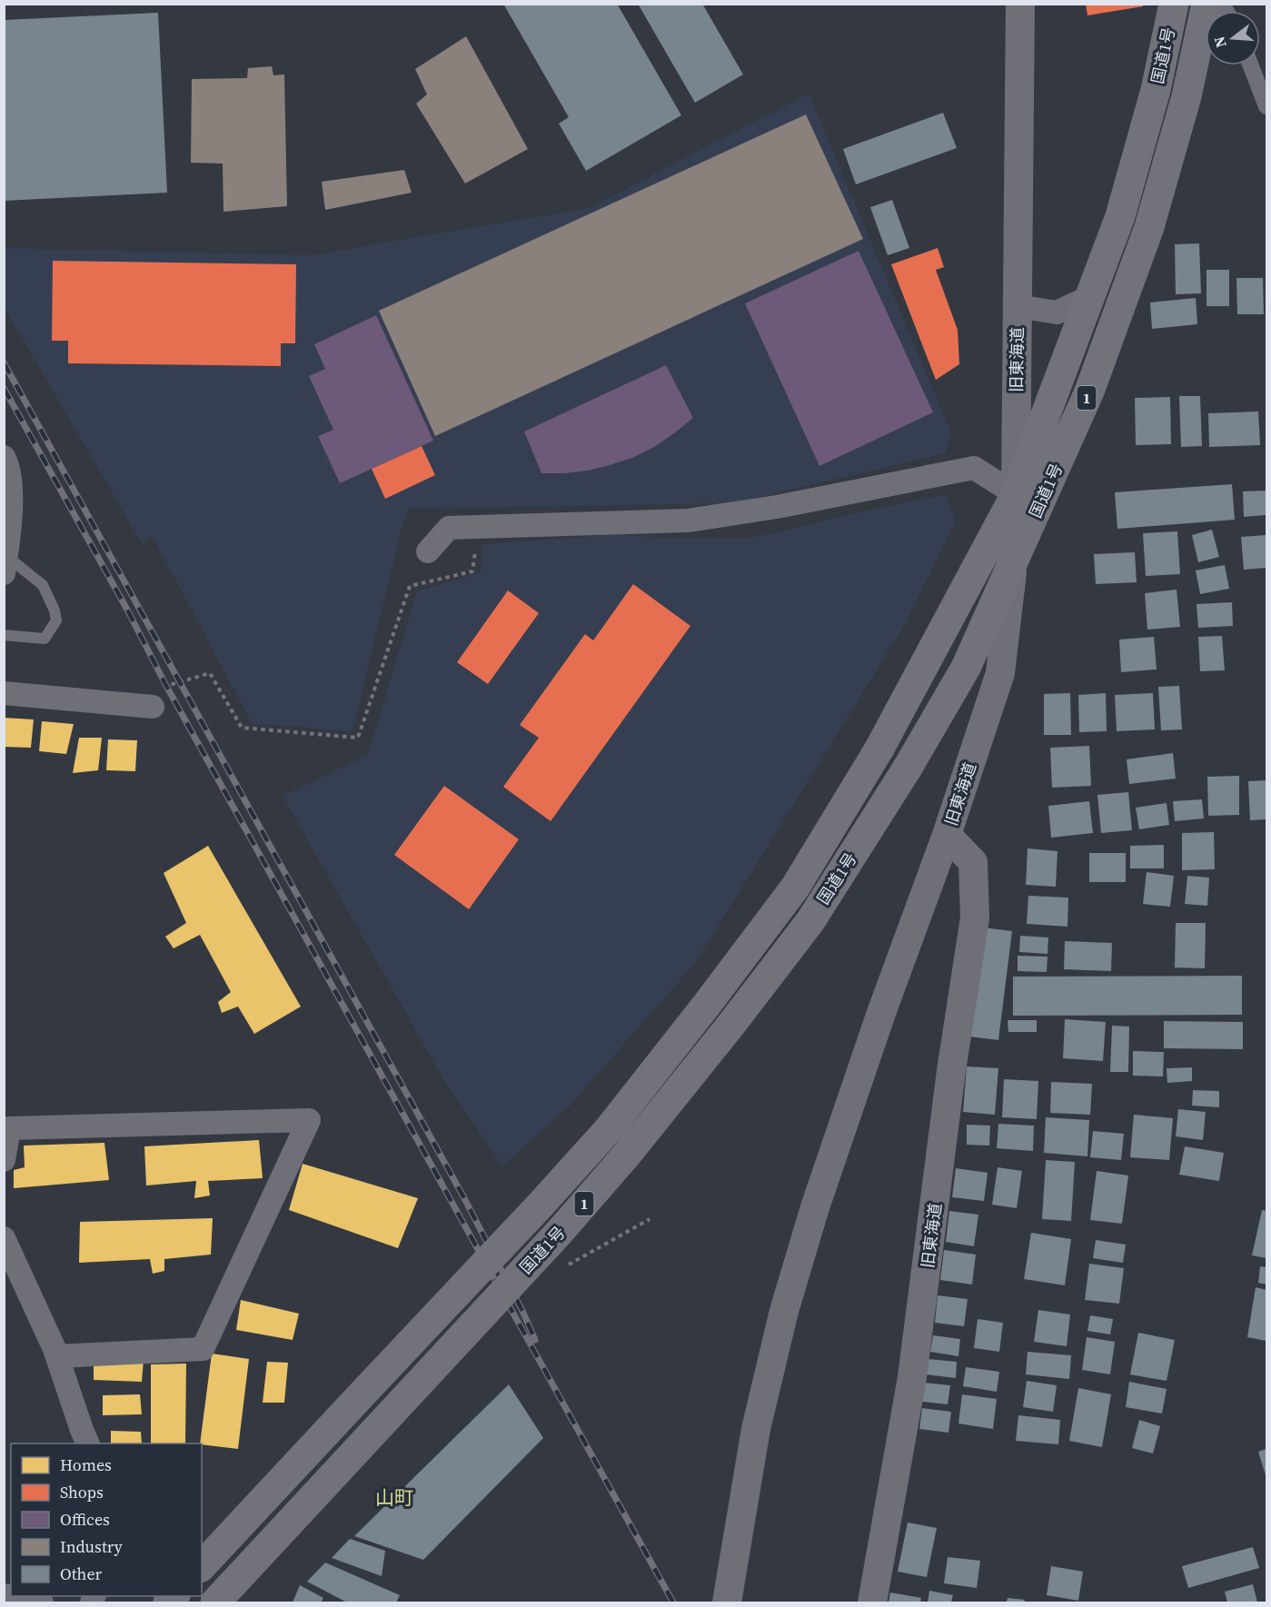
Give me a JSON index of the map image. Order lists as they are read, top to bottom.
{
  "streets": {
    "highway": ["国道1号", "1"],
    "street": ["旧東海道"]
  },
  "crossings": [
    ["国道1号", "旧東海道"]
  ],
  "districts": ["山町"],
  "legend": [
    "Homes",
    "Shops",
    "Offices",
    "Industry",
    "Other"
  ],
  "north": "left"
}
